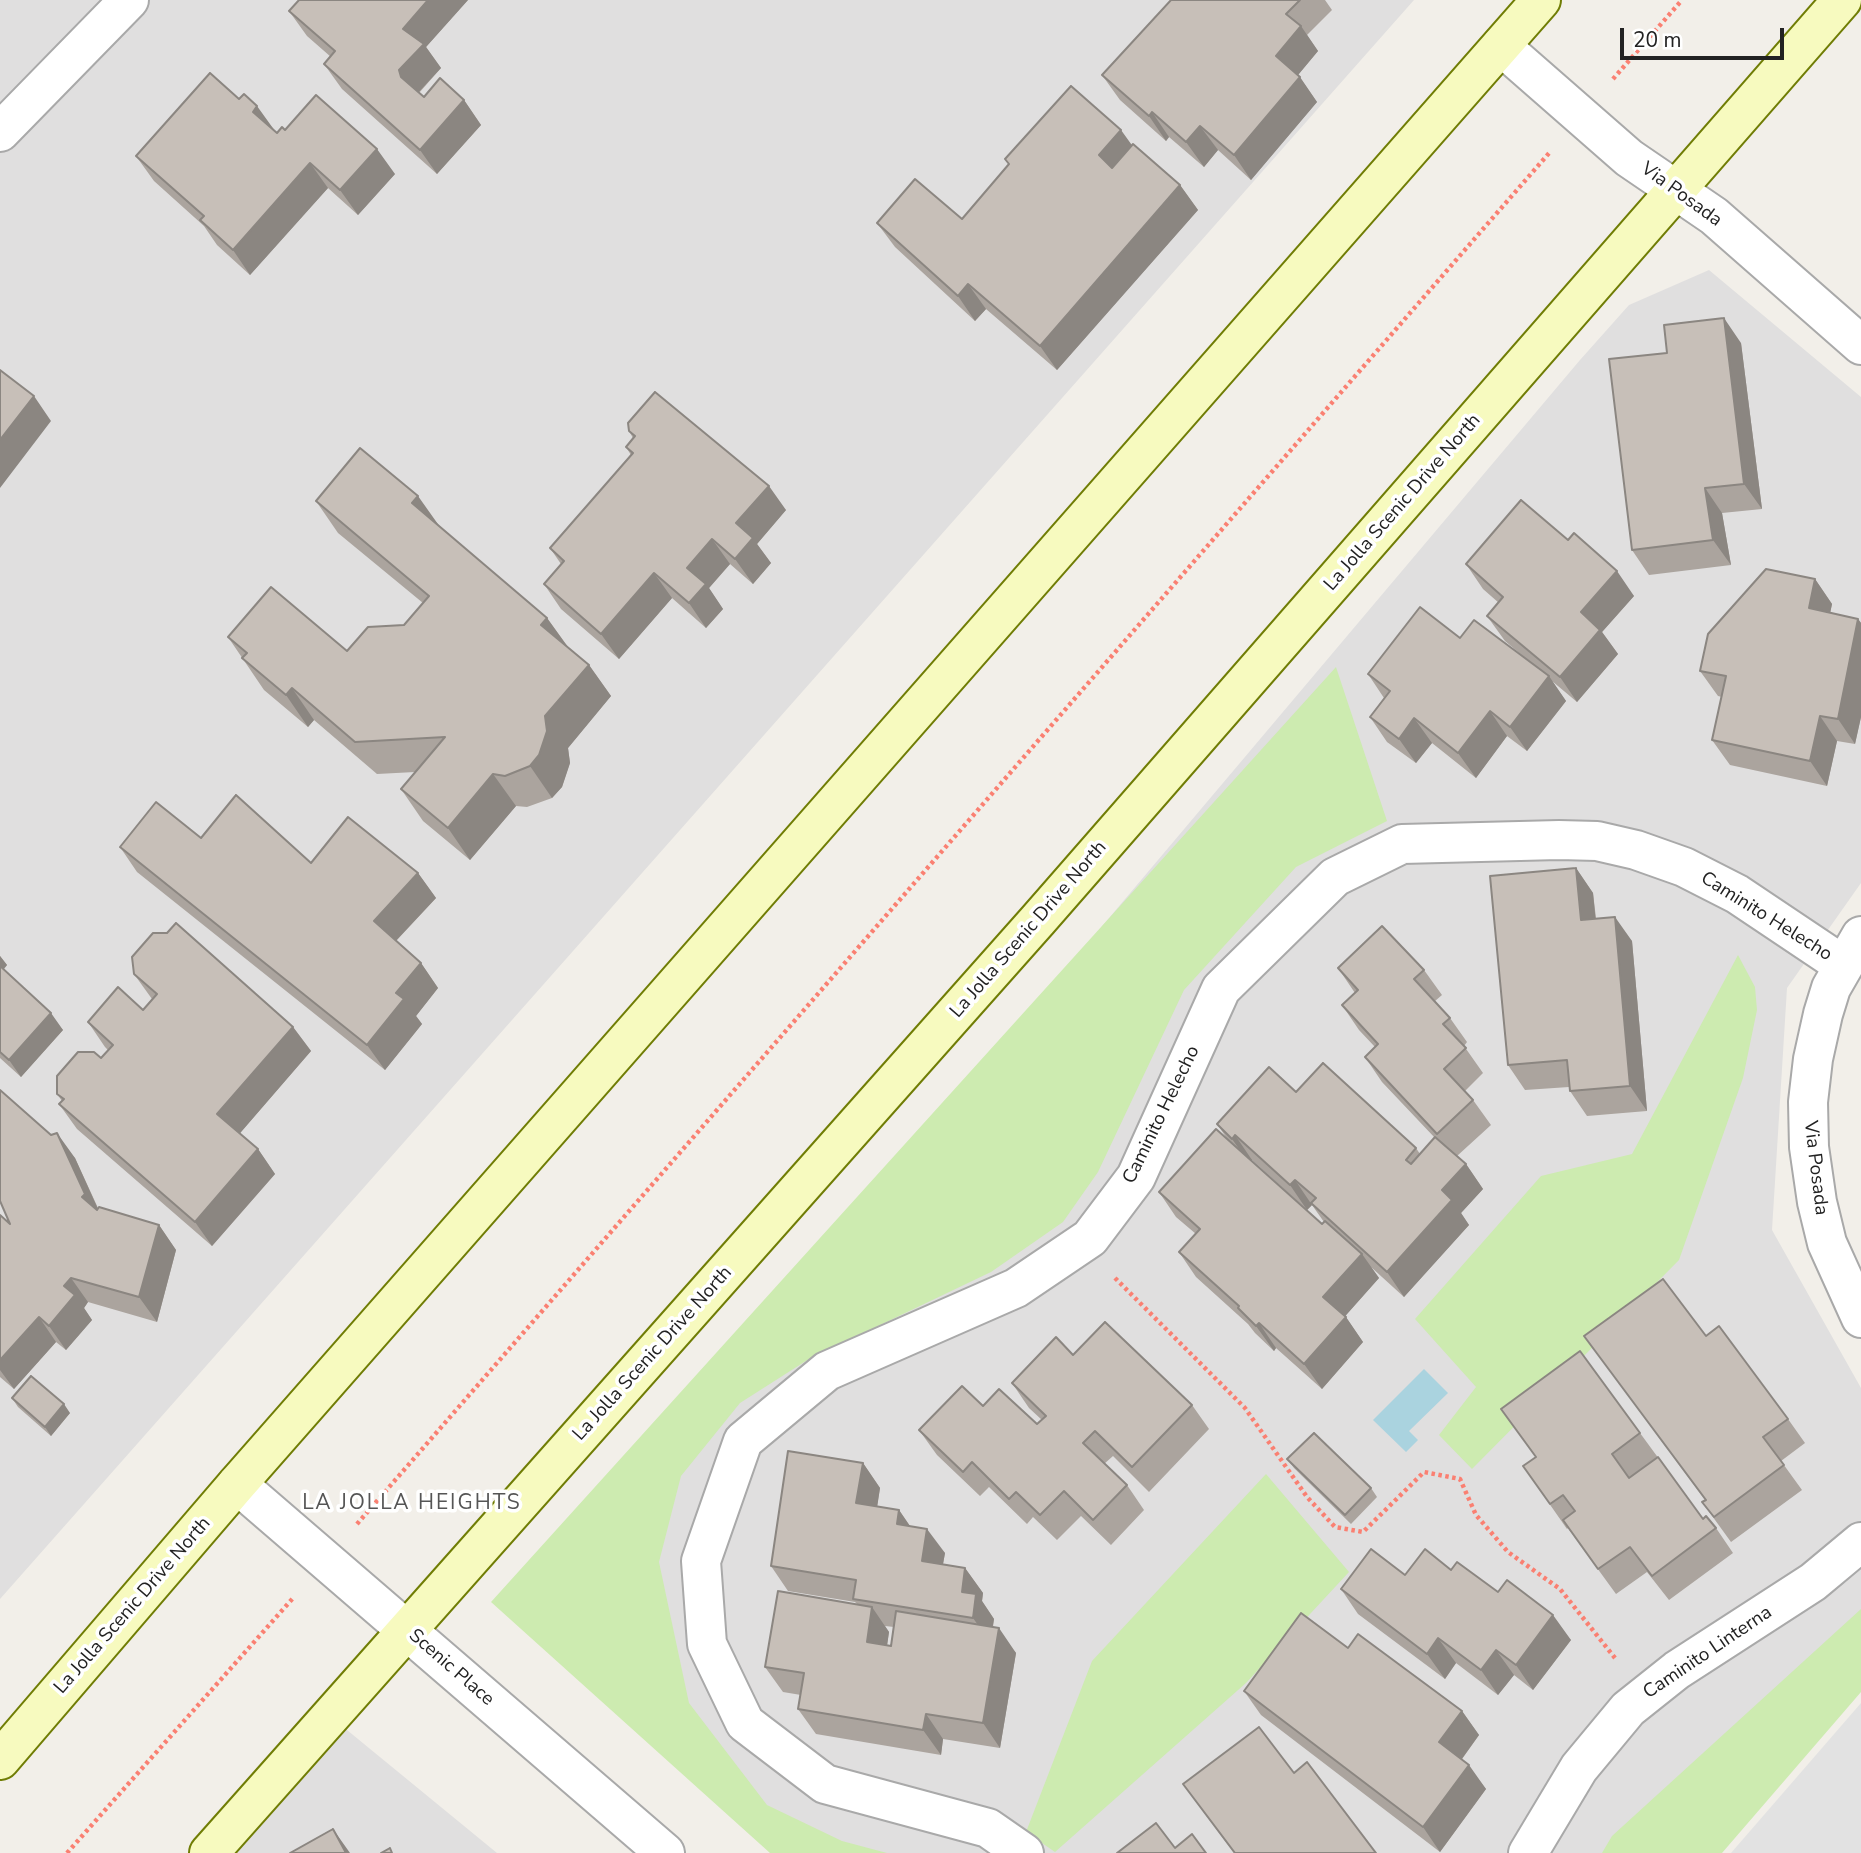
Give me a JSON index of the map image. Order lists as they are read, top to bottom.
{
  "streets": {
    "main road": ["La Jolla Scenic Drive North"],
    "street": [
      "Via Posada",
      "Caminito Helecho",
      "Caminito Linterna",
      "Scenic Place"
    ]
  },
  "crossings": [
    ["Via Posada", "La Jolla Scenic Drive North"],
    ["Via Posada", "Caminito Helecho"],
    ["La Jolla Scenic Drive North", "Scenic Place"]
  ],
  "districts": ["LA JOLLA HEIGHTS"],
  "scale_bar": "20 m"
}
